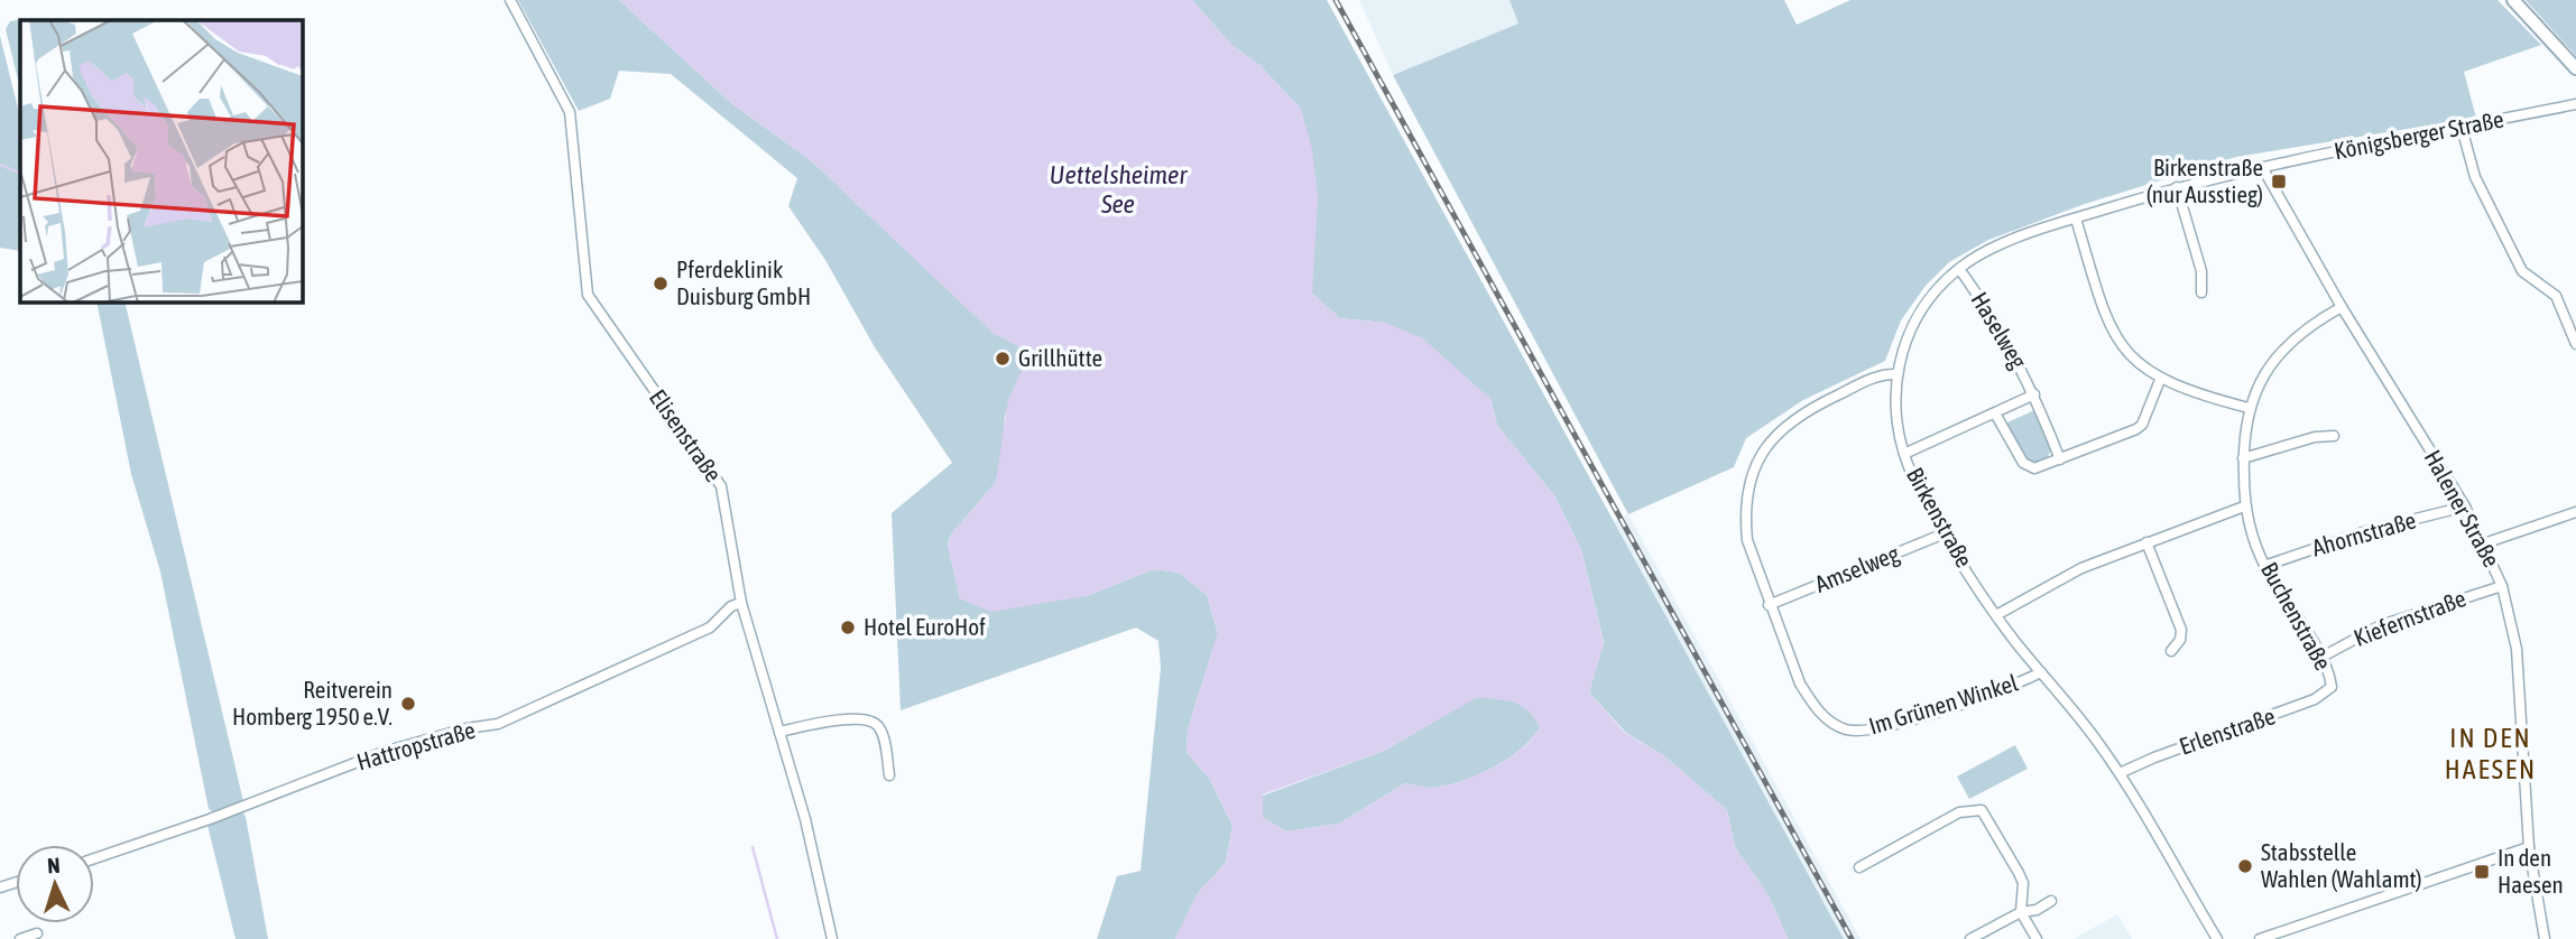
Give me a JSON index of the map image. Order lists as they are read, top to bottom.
{
  "streets": {
    "street": [
      "Königsberger Straße",
      "Haselweg",
      "Elisenstraße",
      "Halener Straße",
      "Birkenstraße",
      "Ahornstraße",
      "Amselweg",
      "Buchenstraße",
      "Kiefernstraße",
      "Im Grünen Winkel",
      "Erlenstraße",
      "Hattropstraße"
    ]
  },
  "crossings": [
    ["Königsberger Straße", "Halener Straße"],
    ["Königsberger Straße", "Birkenstraße"],
    ["Haselweg", "Birkenstraße"],
    ["Elisenstraße", "Hattropstraße"],
    ["Halener Straße", "Birkenstraße"],
    ["Halener Straße", "Ahornstraße"],
    ["Halener Straße", "Buchenstraße"],
    ["Halener Straße", "Kiefernstraße"],
    ["Birkenstraße", "Amselweg"],
    ["Birkenstraße", "Im Grünen Winkel"],
    ["Birkenstraße", "Erlenstraße"],
    ["Ahornstraße", "Buchenstraße"],
    ["Amselweg", "Im Grünen Winkel"],
    ["Buchenstraße", "Kiefernstraße"],
    ["Buchenstraße", "Erlenstraße"]
  ],
  "districts": ["IN DEN HAESEN"],
  "water": ["Uettelsheimer See"],
  "places": {
    "transit": ["Birkenstraße (nur Ausstieg)", "In den Haesen"],
    "other": [
      "Pferdeklinik Duisburg GmbH",
      "Grillhütte",
      "Hotel EuroHof",
      "Reitverein Homberg 1950 e.V.",
      "Stabsstelle Wahlen (Wahlamt)"
    ]
  },
  "north": "top"
}
